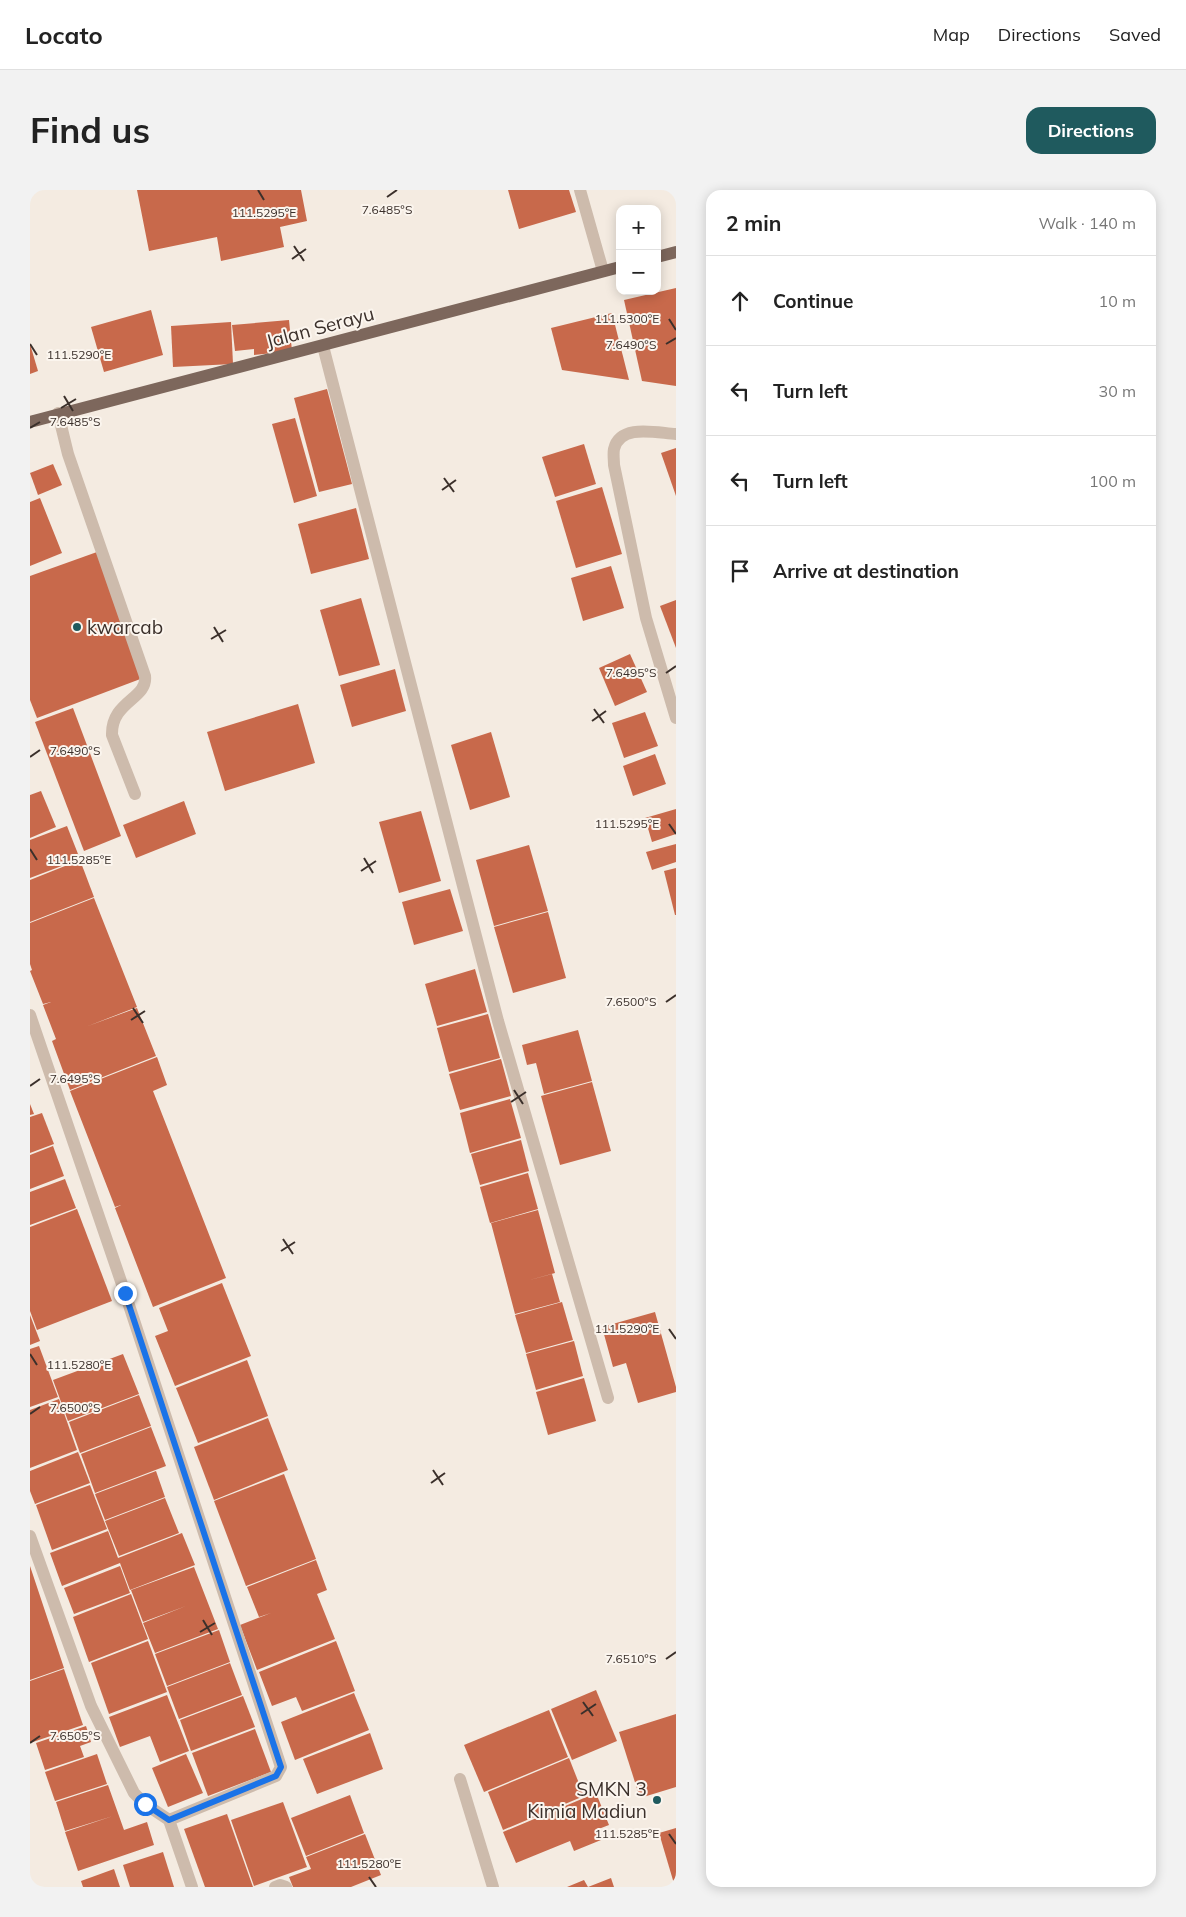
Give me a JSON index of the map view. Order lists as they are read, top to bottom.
{
  "streets": {
    "main road": ["Jalan Serayu"]
  },
  "places": ["kwarcab", "SMKN 3 Kimia Madiun"],
  "page": {
    "header": "Locato",
    "nav": ["Map", "Directions", "Saved"],
    "buttons": "Directions",
    "title": "Find us",
    "heading": ["2 min", "Walk · 140 m"],
    "map_buttons": ["+", "−"],
    "list": [
      ["Continue", "10 m"],
      ["Turn left", "30 m"],
      ["Turn left", "100 m"],
      "Arrive at destination"
    ]
  },
  "coordinates": [
    "7.6485°S",
    "111.5295°E",
    "111.5300°E",
    "7.6490°S",
    "111.5290°E",
    "7.6495°S",
    "111.5285°E",
    "7.6500°S",
    "111.5280°E",
    "7.6510°S",
    "7.6505°S"
  ]
}
